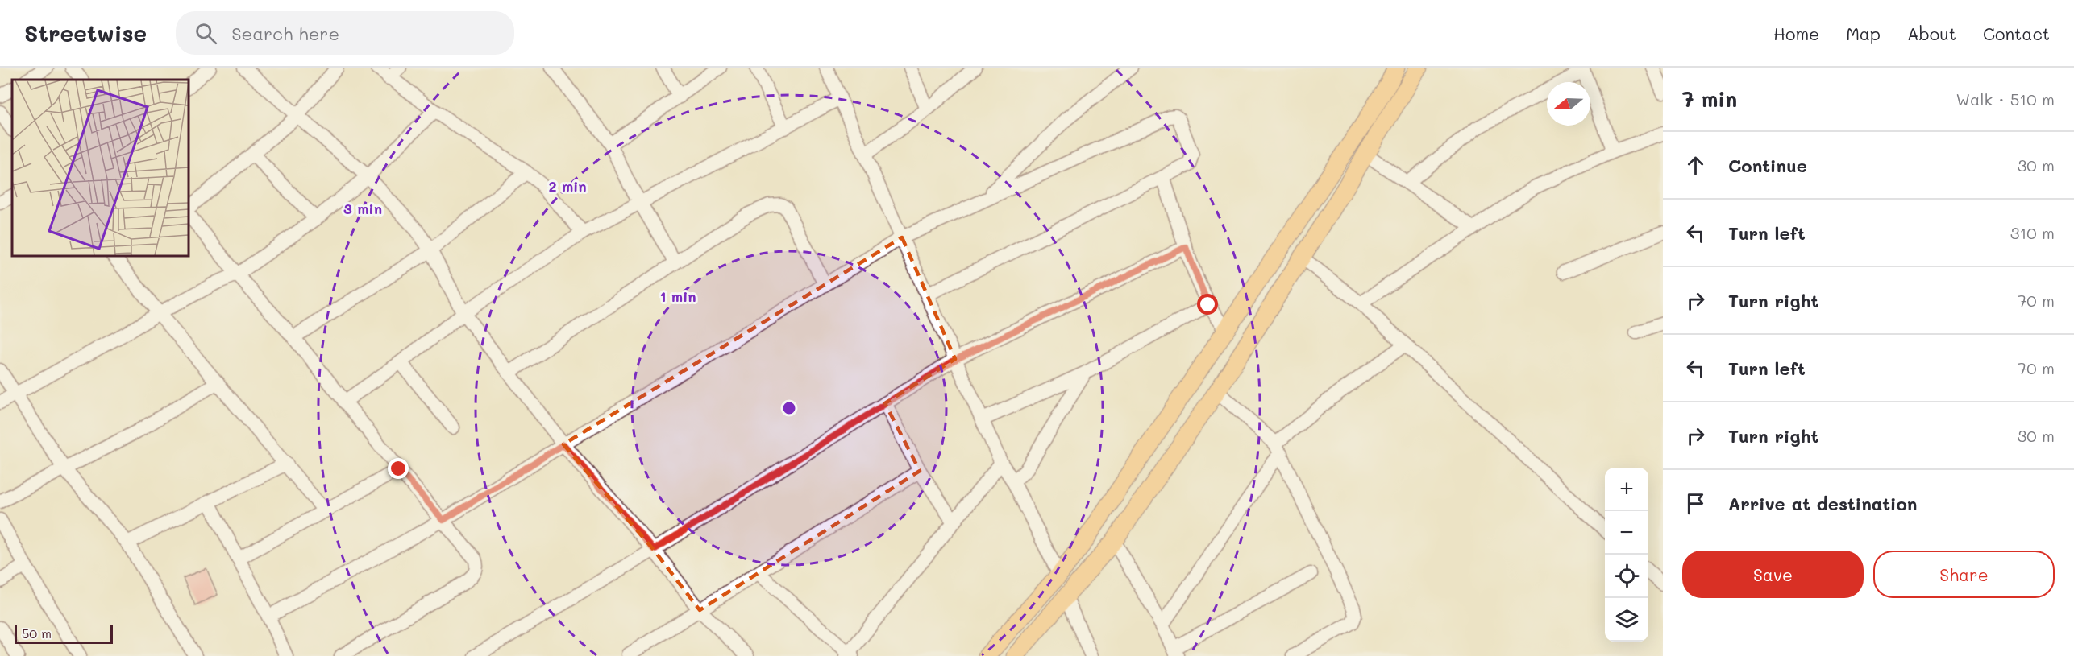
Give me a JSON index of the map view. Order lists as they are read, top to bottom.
{
  "scale_bar": "50 m",
  "north": "left",
  "page": {
    "header": "Streetwise",
    "search": "Search here",
    "nav": [
      "Home",
      "Map",
      "About",
      "Contact"
    ],
    "heading": ["7 min", "Walk · 510 m"],
    "list": [
      ["Continue", "30 m"],
      ["Turn left", "310 m"],
      ["Turn right", "70 m"],
      ["Turn left", "70 m"],
      ["Turn right", "30 m"],
      "Arrive at destination"
    ],
    "map_buttons": ["+", "−"],
    "buttons": ["Save", "Share"],
    "scale": "50 m"
  },
  "rings": ["2 min", "3 min", "1 min"]
}
